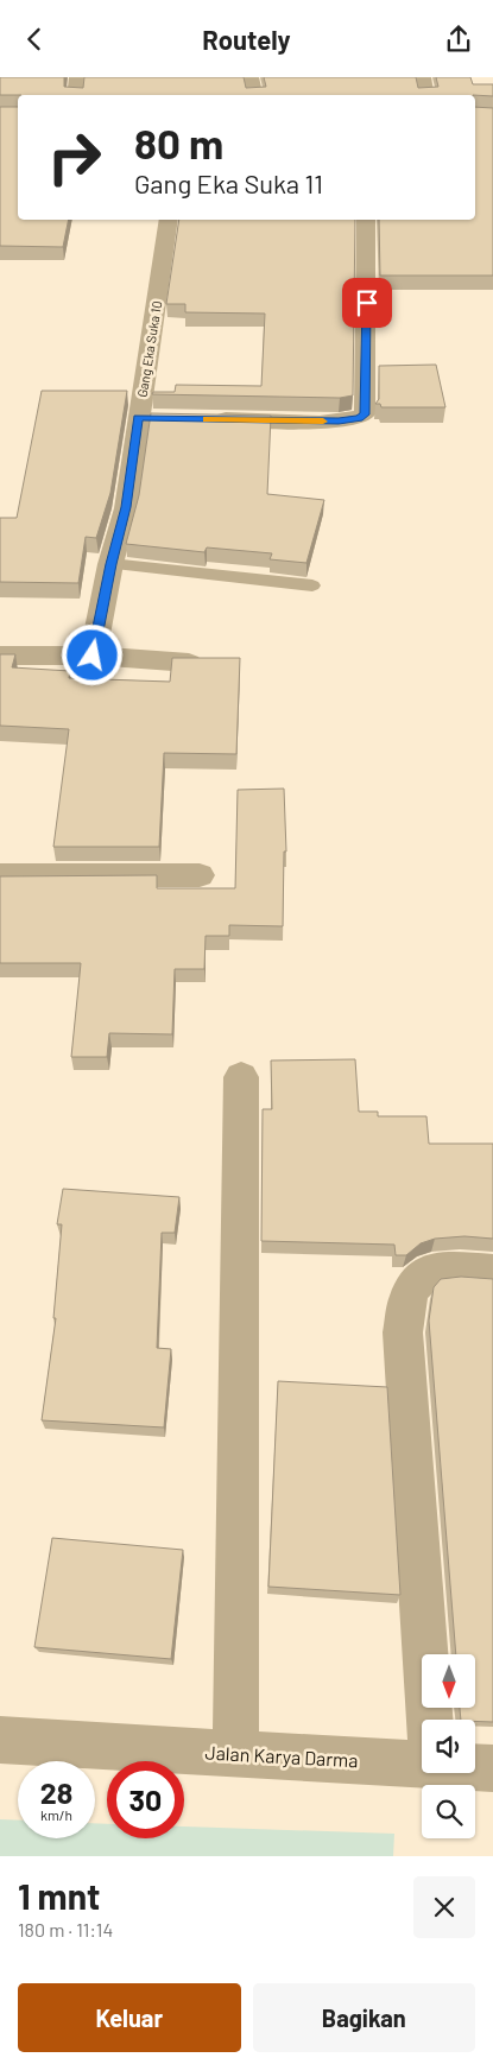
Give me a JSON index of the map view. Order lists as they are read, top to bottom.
{
  "streets": {
    "street": ["Gang Eka Suka 10", "Jalan Karya Darma"]
  },
  "north": "bottom",
  "page": {
    "header": "Routely",
    "turn": ["80 m", "Gang Eka Suka 11"],
    "speed": "28 km/h",
    "limit": "30",
    "heading": ["1 mnt", "180 m · 11:14"],
    "buttons": ["Keluar", "Bagikan"]
  }
}
